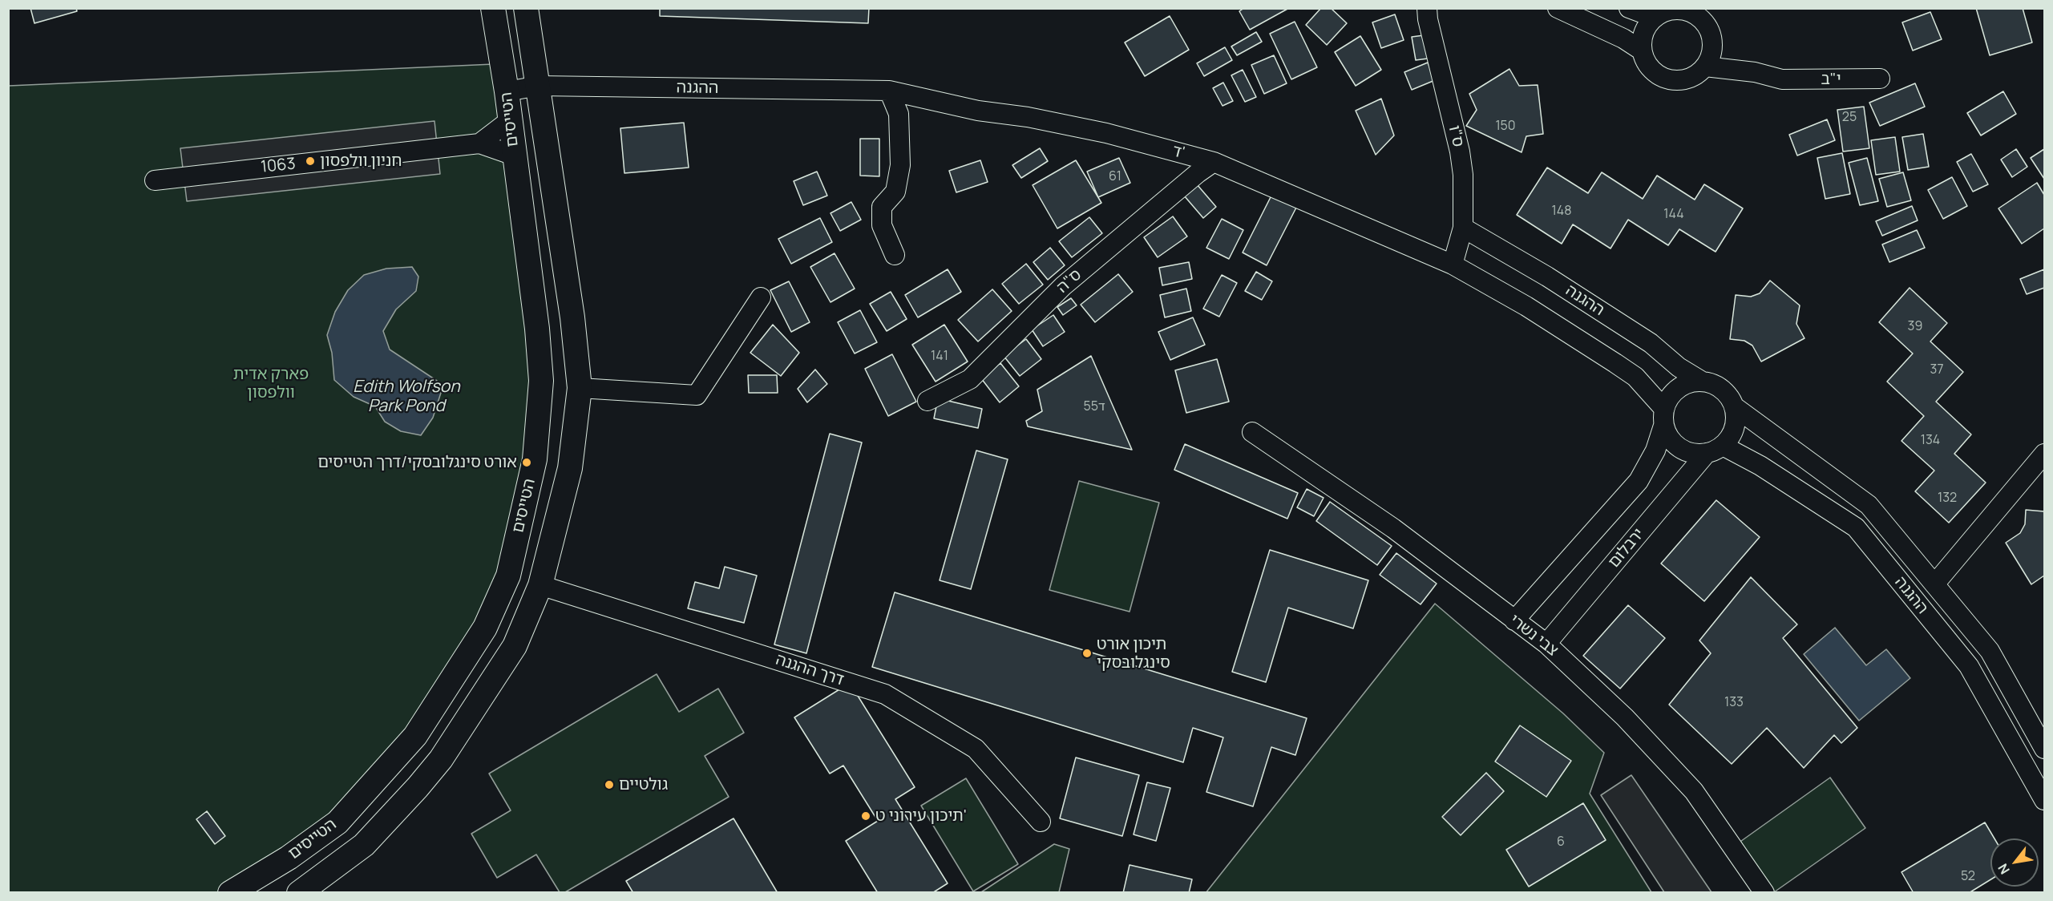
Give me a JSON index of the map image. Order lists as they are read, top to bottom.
{
  "streets": {
    "main road": ["הטייסים"],
    "street": [
      "י\"ב",
      "ההגנה",
      "ס\"ו",
      "ד'",
      "1063",
      "ס\"ה",
      "ירבלום",
      "צבי נשרי",
      "דרך ההגנה"
    ]
  },
  "crossings": [
    ["ההגנה", "הטייסים"],
    ["ההגנה", "ס\"ו"],
    ["ההגנה", "ד'"],
    ["ההגנה", "ירבלום"],
    ["הטייסים", "1063"],
    ["הטייסים", "דרך ההגנה"],
    ["ס\"ו", "ד'"],
    ["ד'", "ס\"ה"],
    ["ירבלום", "צבי נשרי"]
  ],
  "water": ["Edith Wolfson Park Pond"],
  "parks": ["פארק אדית וולפסון"],
  "places": [
    "חניון וולפסון",
    "אורט סינגלובסקי/דרך הטייסים",
    "תיכון אורט סינגלובסקי",
    "גולטיים",
    "תיכון עירוני ט'"
  ],
  "house_numbers": [
    "25",
    "150",
    "61",
    "148",
    "144",
    "39",
    "141",
    "37",
    "55ד",
    "134",
    "132",
    "133",
    "6",
    "52"
  ],
  "north": "bottom left"
}
